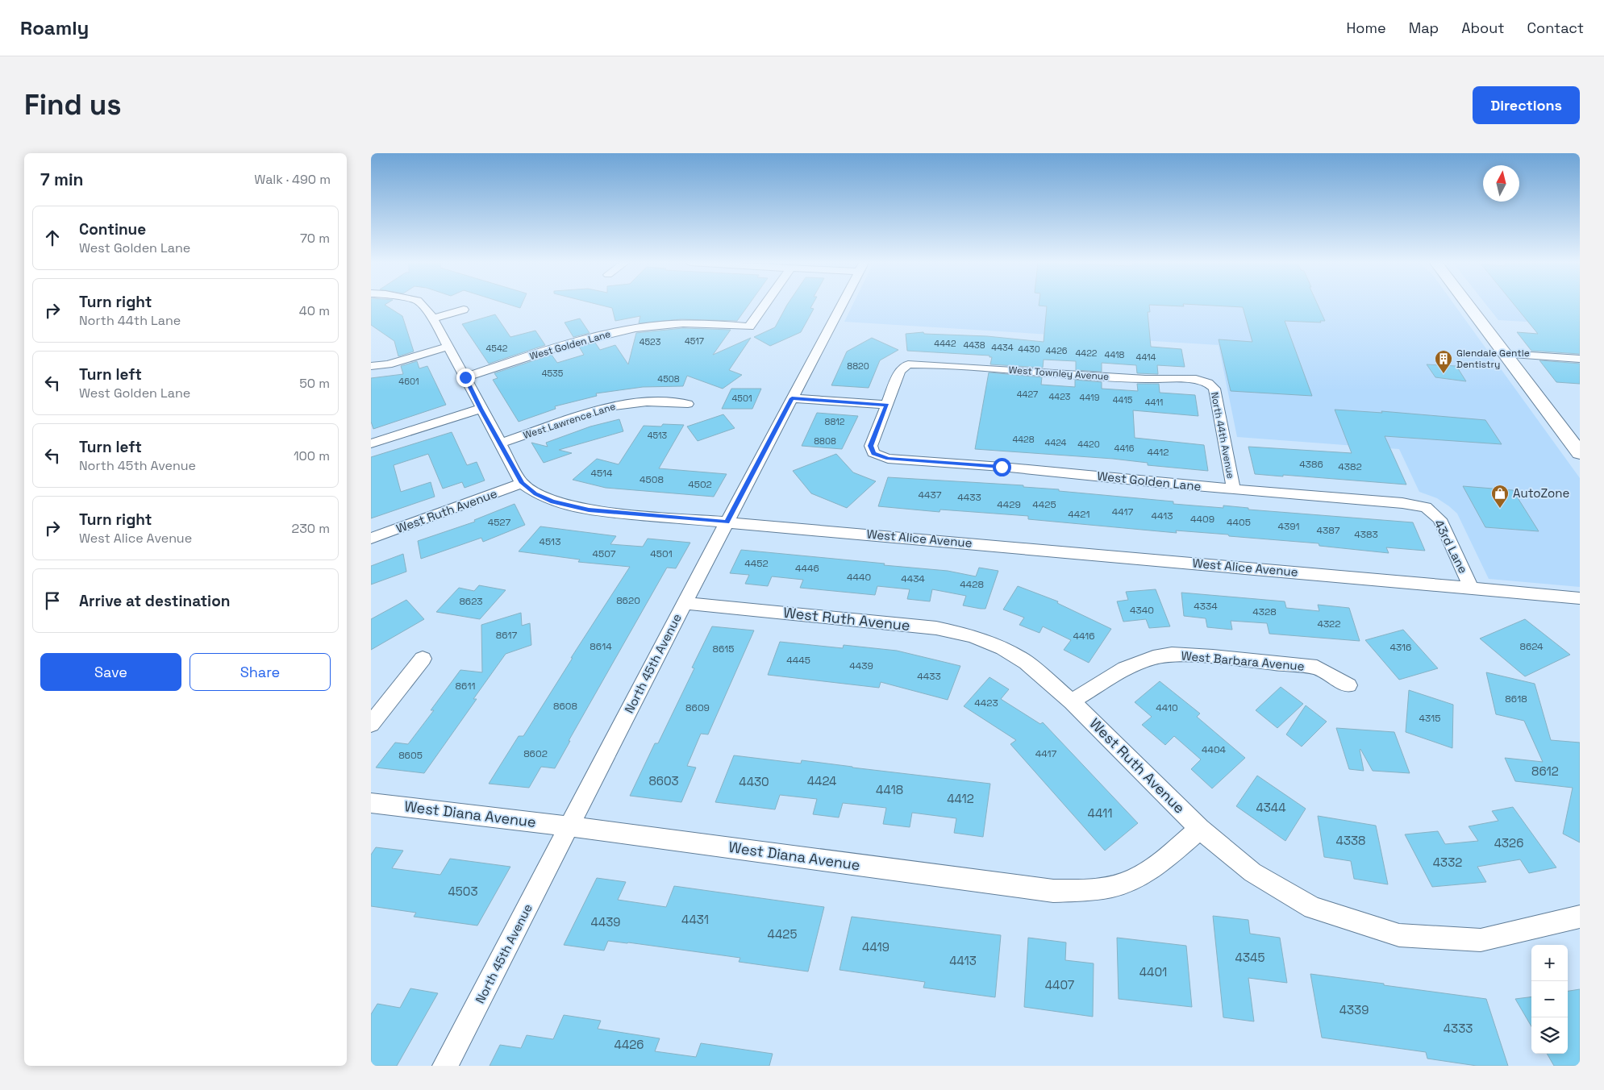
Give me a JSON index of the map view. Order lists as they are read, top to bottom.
{
  "streets": {
    "street": [
      "West Golden Lane",
      "West Townley Avenue",
      "West Lawrence Lane",
      "North 44th Avenue",
      "West Ruth Avenue",
      "West Alice Avenue",
      "43rd Lane",
      "West Barbara Avenue",
      "North 45th Avenue",
      "West Diana Avenue"
    ]
  },
  "crossings": [
    ["West Golden Lane", "West Townley Avenue"],
    ["West Golden Lane", "North 44th Avenue"],
    ["West Golden Lane", "West Alice Avenue"],
    ["West Golden Lane", "43rd Lane"],
    ["West Townley Avenue", "North 44th Avenue"],
    ["West Lawrence Lane", "West Alice Avenue"],
    ["West Ruth Avenue", "West Alice Avenue"],
    ["West Ruth Avenue", "West Barbara Avenue"],
    ["West Ruth Avenue", "North 45th Avenue"],
    ["West Ruth Avenue", "West Diana Avenue"],
    ["West Alice Avenue", "43rd Lane"],
    ["West Alice Avenue", "North 45th Avenue"],
    ["North 45th Avenue", "West Diana Avenue"]
  ],
  "places": {
    "building": ["Glendale Gentle Dentistry"],
    "shop": ["AutoZone"]
  },
  "house_numbers": [
    "4517",
    "4523",
    "4442",
    "4438",
    "4434",
    "4542",
    "4430",
    "4426",
    "4422",
    "4418",
    "4414",
    "8820",
    "4535",
    "4508",
    "4601",
    "4427",
    "4423",
    "4419",
    "4501",
    "4415",
    "4411",
    "8812",
    "4513",
    "4428",
    "8808",
    "4424",
    "4420",
    "4416",
    "4412",
    "4386",
    "4382",
    "4514",
    "4508",
    "4502",
    "4437",
    "4433",
    "4429",
    "4425",
    "4417",
    "4421",
    "4413",
    "4409",
    "4527",
    "4405",
    "4391",
    "4387",
    "4383",
    "4513",
    "4507",
    "4501",
    "4452",
    "4446",
    "4440",
    "4434",
    "4428",
    "8620",
    "8623",
    "4334",
    "4340",
    "4328",
    "4322",
    "8617",
    "4416",
    "8614",
    "8624",
    "4316",
    "8615",
    "4445",
    "4439",
    "4433",
    "8611",
    "8618",
    "4423",
    "8608",
    "8609",
    "4410",
    "4315",
    "4404",
    "8602",
    "4417",
    "8605",
    "8612",
    "8603",
    "4424",
    "4430",
    "4418",
    "4412",
    "4344",
    "4411",
    "4338",
    "4326",
    "4332",
    "4503",
    "4431",
    "4439",
    "4425",
    "4419",
    "4345",
    "4413",
    "4401",
    "4407",
    "4339",
    "4333",
    "4426"
  ],
  "north": "top",
  "page": {
    "header": "Roamly",
    "nav": [
      "Home",
      "Map",
      "About",
      "Contact"
    ],
    "buttons": [
      "Directions",
      ["Save", "Share"]
    ],
    "title": "Find us",
    "heading": ["7 min", "Walk · 490 m"],
    "list": [
      ["Continue", "West Golden Lane", "70 m"],
      ["Turn right", "North 44th Lane", "40 m"],
      ["Turn left", "West Golden Lane", "50 m"],
      ["Turn left", "North 45th Avenue", "100 m"],
      ["Turn right", "West Alice Avenue", "230 m"],
      "Arrive at destination"
    ],
    "map_buttons": ["+", "−"]
  }
}
